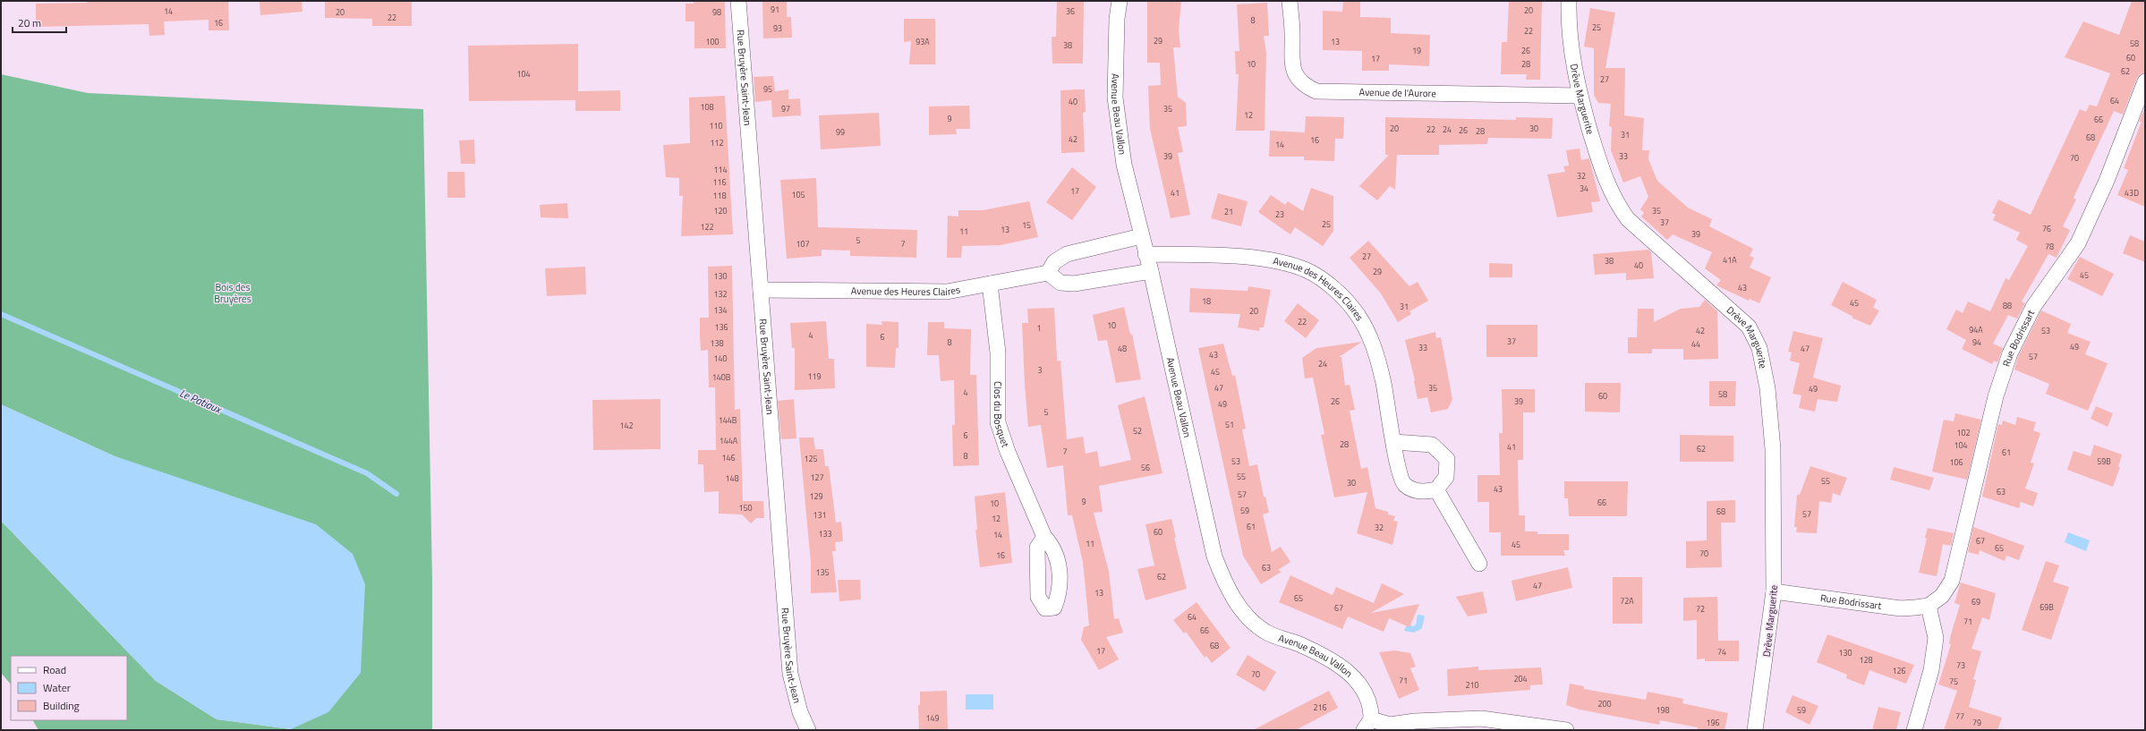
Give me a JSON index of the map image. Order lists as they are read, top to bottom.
{
  "streets": {
    "street": [
      "Rue Bruyère Saint-Jean",
      "Avenue de l'Aurore",
      "Drève Marguerite",
      "Avenue Beau Vallon",
      "Avenue des Heures Claires",
      "Rue Bodrissart",
      "Clos du Bosquet"
    ]
  },
  "crossings": [
    ["Rue Bruyère Saint-Jean", "Avenue des Heures Claires"],
    ["Avenue de l'Aurore", "Drève Marguerite"],
    ["Drève Marguerite", "Rue Bodrissart"],
    ["Avenue Beau Vallon", "Avenue des Heures Claires"],
    ["Avenue des Heures Claires", "Clos du Bosquet"]
  ],
  "water": ["Le Patiaux"],
  "parks": ["Bois des Bruyères"],
  "house_numbers": [
    "91",
    "20",
    "14",
    "36",
    "20",
    "98",
    "22",
    "8",
    "16",
    "25",
    "93",
    "22",
    "29",
    "100",
    "93A",
    "13",
    "58",
    "38",
    "19",
    "26",
    "60",
    "17",
    "10",
    "28",
    "62",
    "104",
    "27",
    "95",
    "64",
    "40",
    "108",
    "97",
    "35",
    "12",
    "9",
    "66",
    "110",
    "20",
    "30",
    "22",
    "24",
    "26",
    "28",
    "99",
    "31",
    "68",
    "42",
    "16",
    "112",
    "14",
    "39",
    "33",
    "70",
    "114",
    "32",
    "116",
    "34",
    "17",
    "41",
    "43D",
    "105",
    "118",
    "120",
    "35",
    "21",
    "23",
    "37",
    "25",
    "15",
    "122",
    "76",
    "13",
    "11",
    "39",
    "5",
    "107",
    "7",
    "78",
    "27",
    "41A",
    "38",
    "40",
    "29",
    "45",
    "130",
    "43",
    "132",
    "18",
    "45",
    "88",
    "31",
    "134",
    "20",
    "22",
    "10",
    "136",
    "1",
    "94A",
    "42",
    "53",
    "4",
    "6",
    "37",
    "8",
    "94",
    "138",
    "44",
    "49",
    "33",
    "48",
    "47",
    "43",
    "57",
    "140",
    "24",
    "3",
    "45",
    "119",
    "140B",
    "47",
    "35",
    "49",
    "4",
    "58",
    "60",
    "26",
    "39",
    "49",
    "5",
    "144B",
    "51",
    "142",
    "52",
    "102",
    "6",
    "144A",
    "28",
    "104",
    "41",
    "62",
    "7",
    "61",
    "8",
    "146",
    "125",
    "53",
    "59B",
    "106",
    "56",
    "55",
    "127",
    "148",
    "55",
    "30",
    "43",
    "63",
    "57",
    "129",
    "9",
    "66",
    "10",
    "150",
    "59",
    "68",
    "57",
    "131",
    "12",
    "61",
    "32",
    "60",
    "133",
    "14",
    "67",
    "11",
    "45",
    "65",
    "70",
    "16",
    "63",
    "135",
    "62",
    "47",
    "13",
    "65",
    "72A",
    "69",
    "69B",
    "67",
    "72",
    "64",
    "71",
    "66",
    "68",
    "17",
    "74",
    "130",
    "128",
    "73",
    "126",
    "70",
    "204",
    "71",
    "75",
    "210",
    "200",
    "216",
    "198",
    "59",
    "77",
    "149",
    "196",
    "79"
  ],
  "legend": ["Road", "Water", "Building"],
  "scale_bar": "20 m"
}
